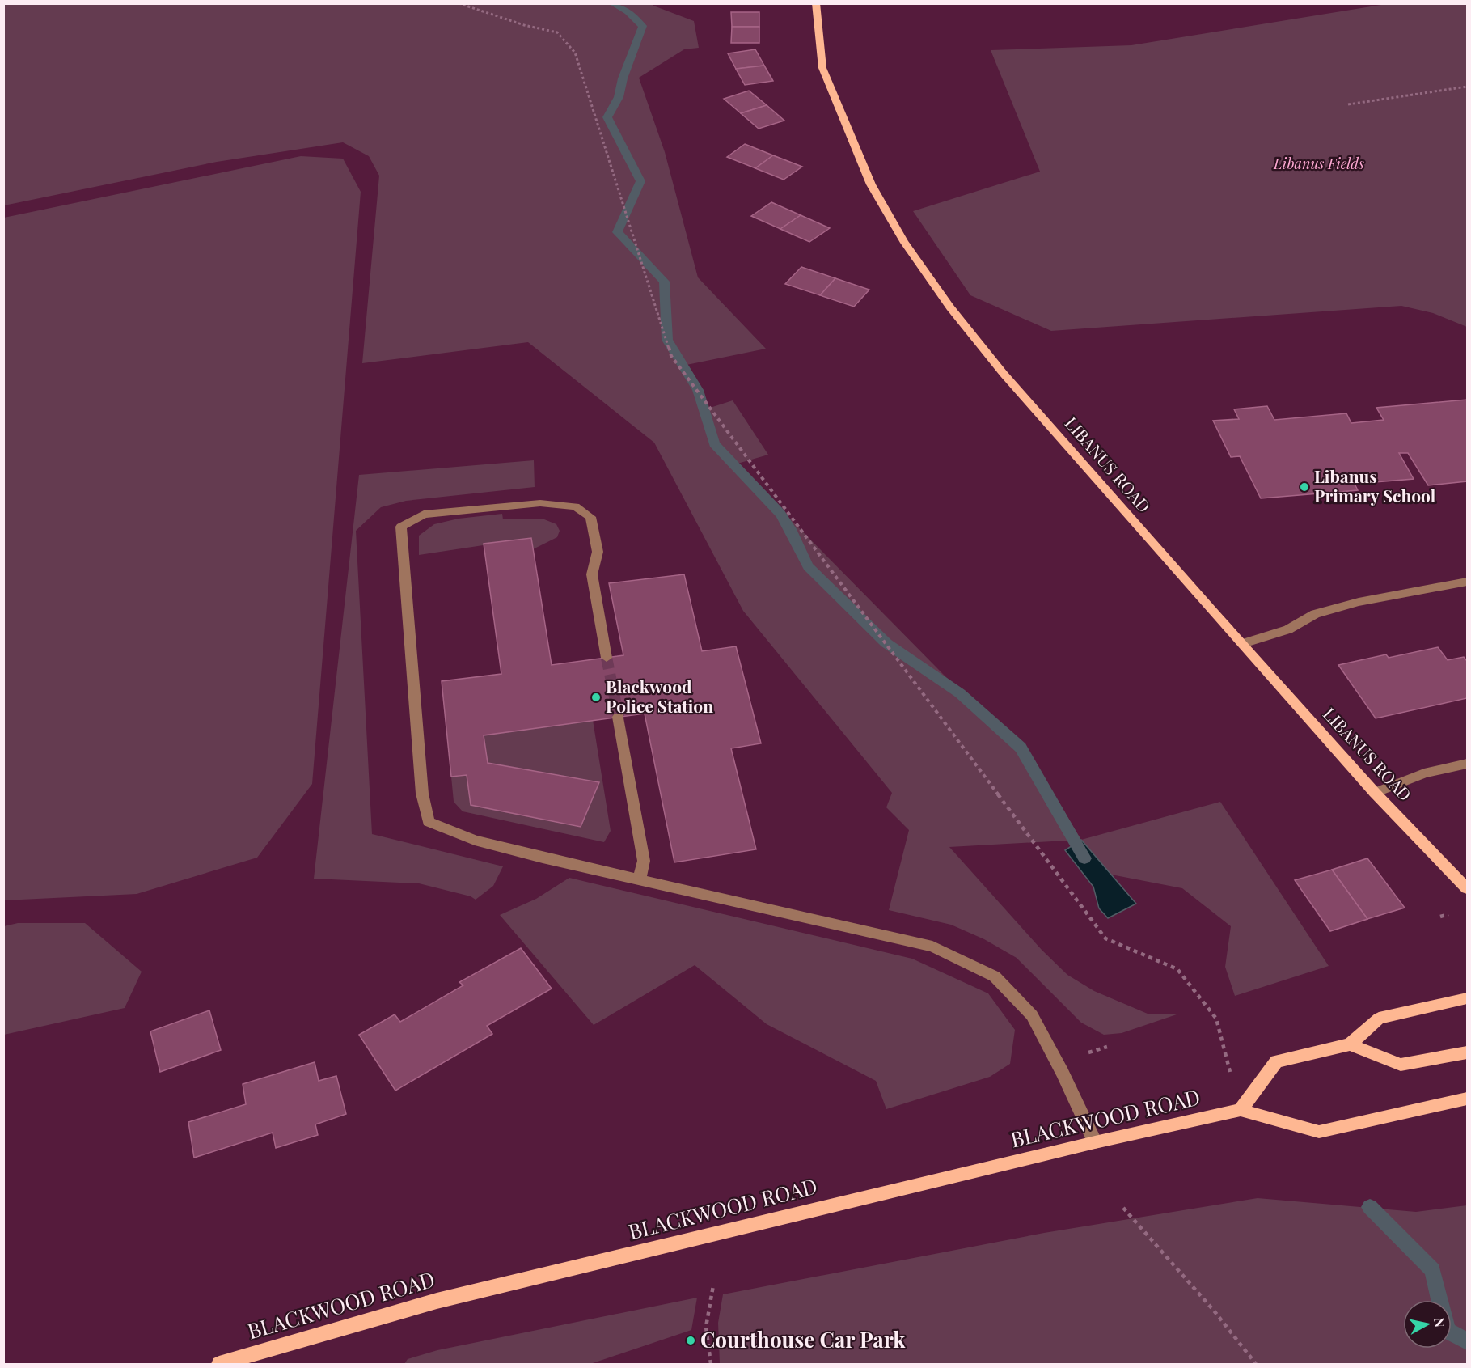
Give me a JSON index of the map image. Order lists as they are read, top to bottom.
{
  "streets": {
    "main road": ["LIBANUS ROAD", "BLACKWOOD ROAD"]
  },
  "parks": ["Libanus Fields"],
  "places": ["Libanus Primary School", "Blackwood Police Station", "Courthouse Car Park"],
  "north": "right"
}
